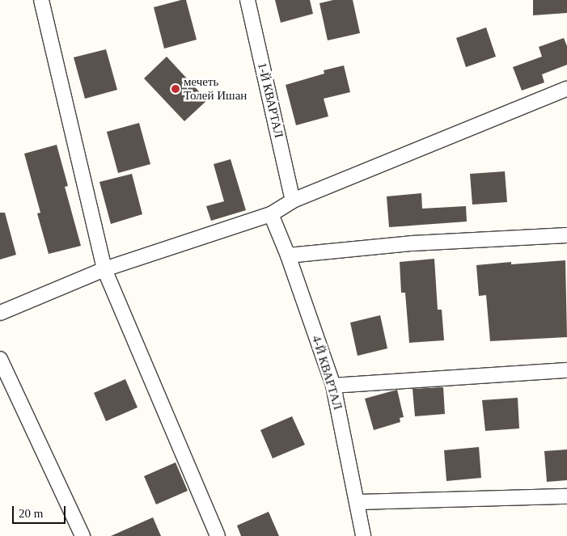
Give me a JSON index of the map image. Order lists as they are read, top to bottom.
{
  "streets": {
    "street": ["1-Й КВАРТАЛ", "4-Й КВАРТАЛ"]
  },
  "places": ["мечеть Толей Ишан"],
  "scale_bar": "20 m"
}
